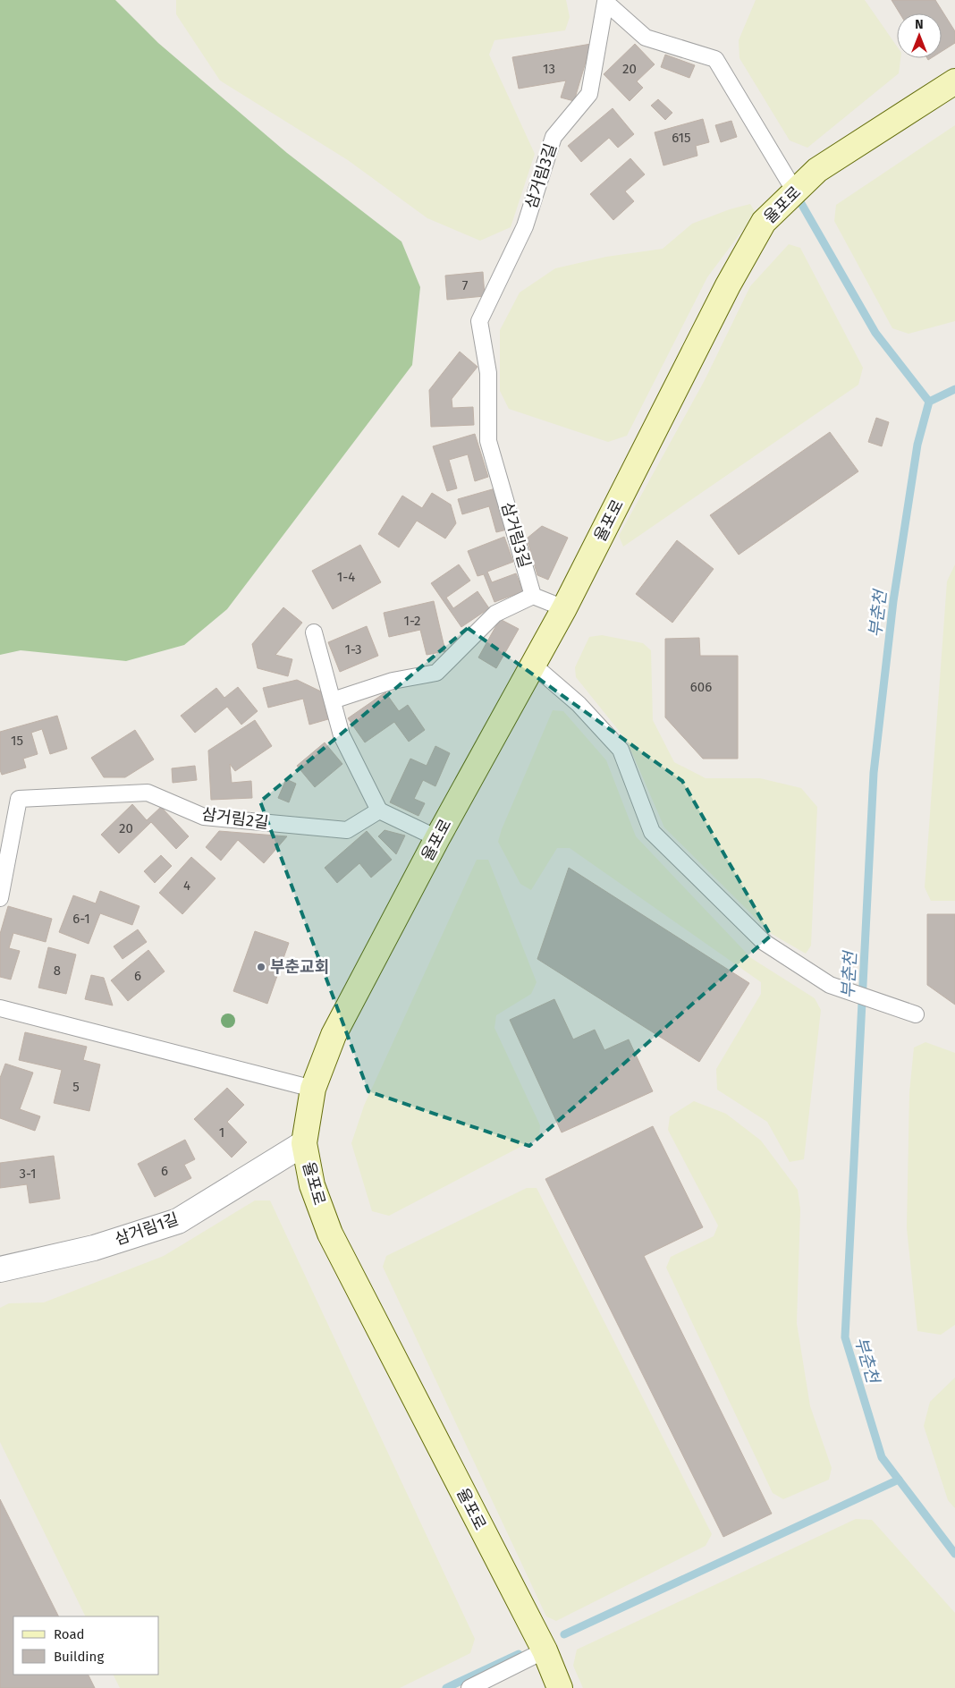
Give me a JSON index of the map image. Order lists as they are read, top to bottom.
{
  "streets": {
    "street": ["율포로", "삼거림1길"],
    "lane": ["삼거림3길", "삼거림2길"]
  },
  "crossings": [
    ["삼거림3길", "율포로"],
    ["율포로", "삼거림1길"]
  ],
  "water": ["부춘천"],
  "places": ["부춘교회"],
  "house_numbers": [
    "13",
    "20",
    "615",
    "7",
    "1-4",
    "1-2",
    "1-3",
    "606",
    "15",
    "20",
    "4",
    "6-1",
    "8",
    "6",
    "5",
    "1",
    "6",
    "3-1"
  ],
  "legend": ["Road", "Building"],
  "north": "top"
}
